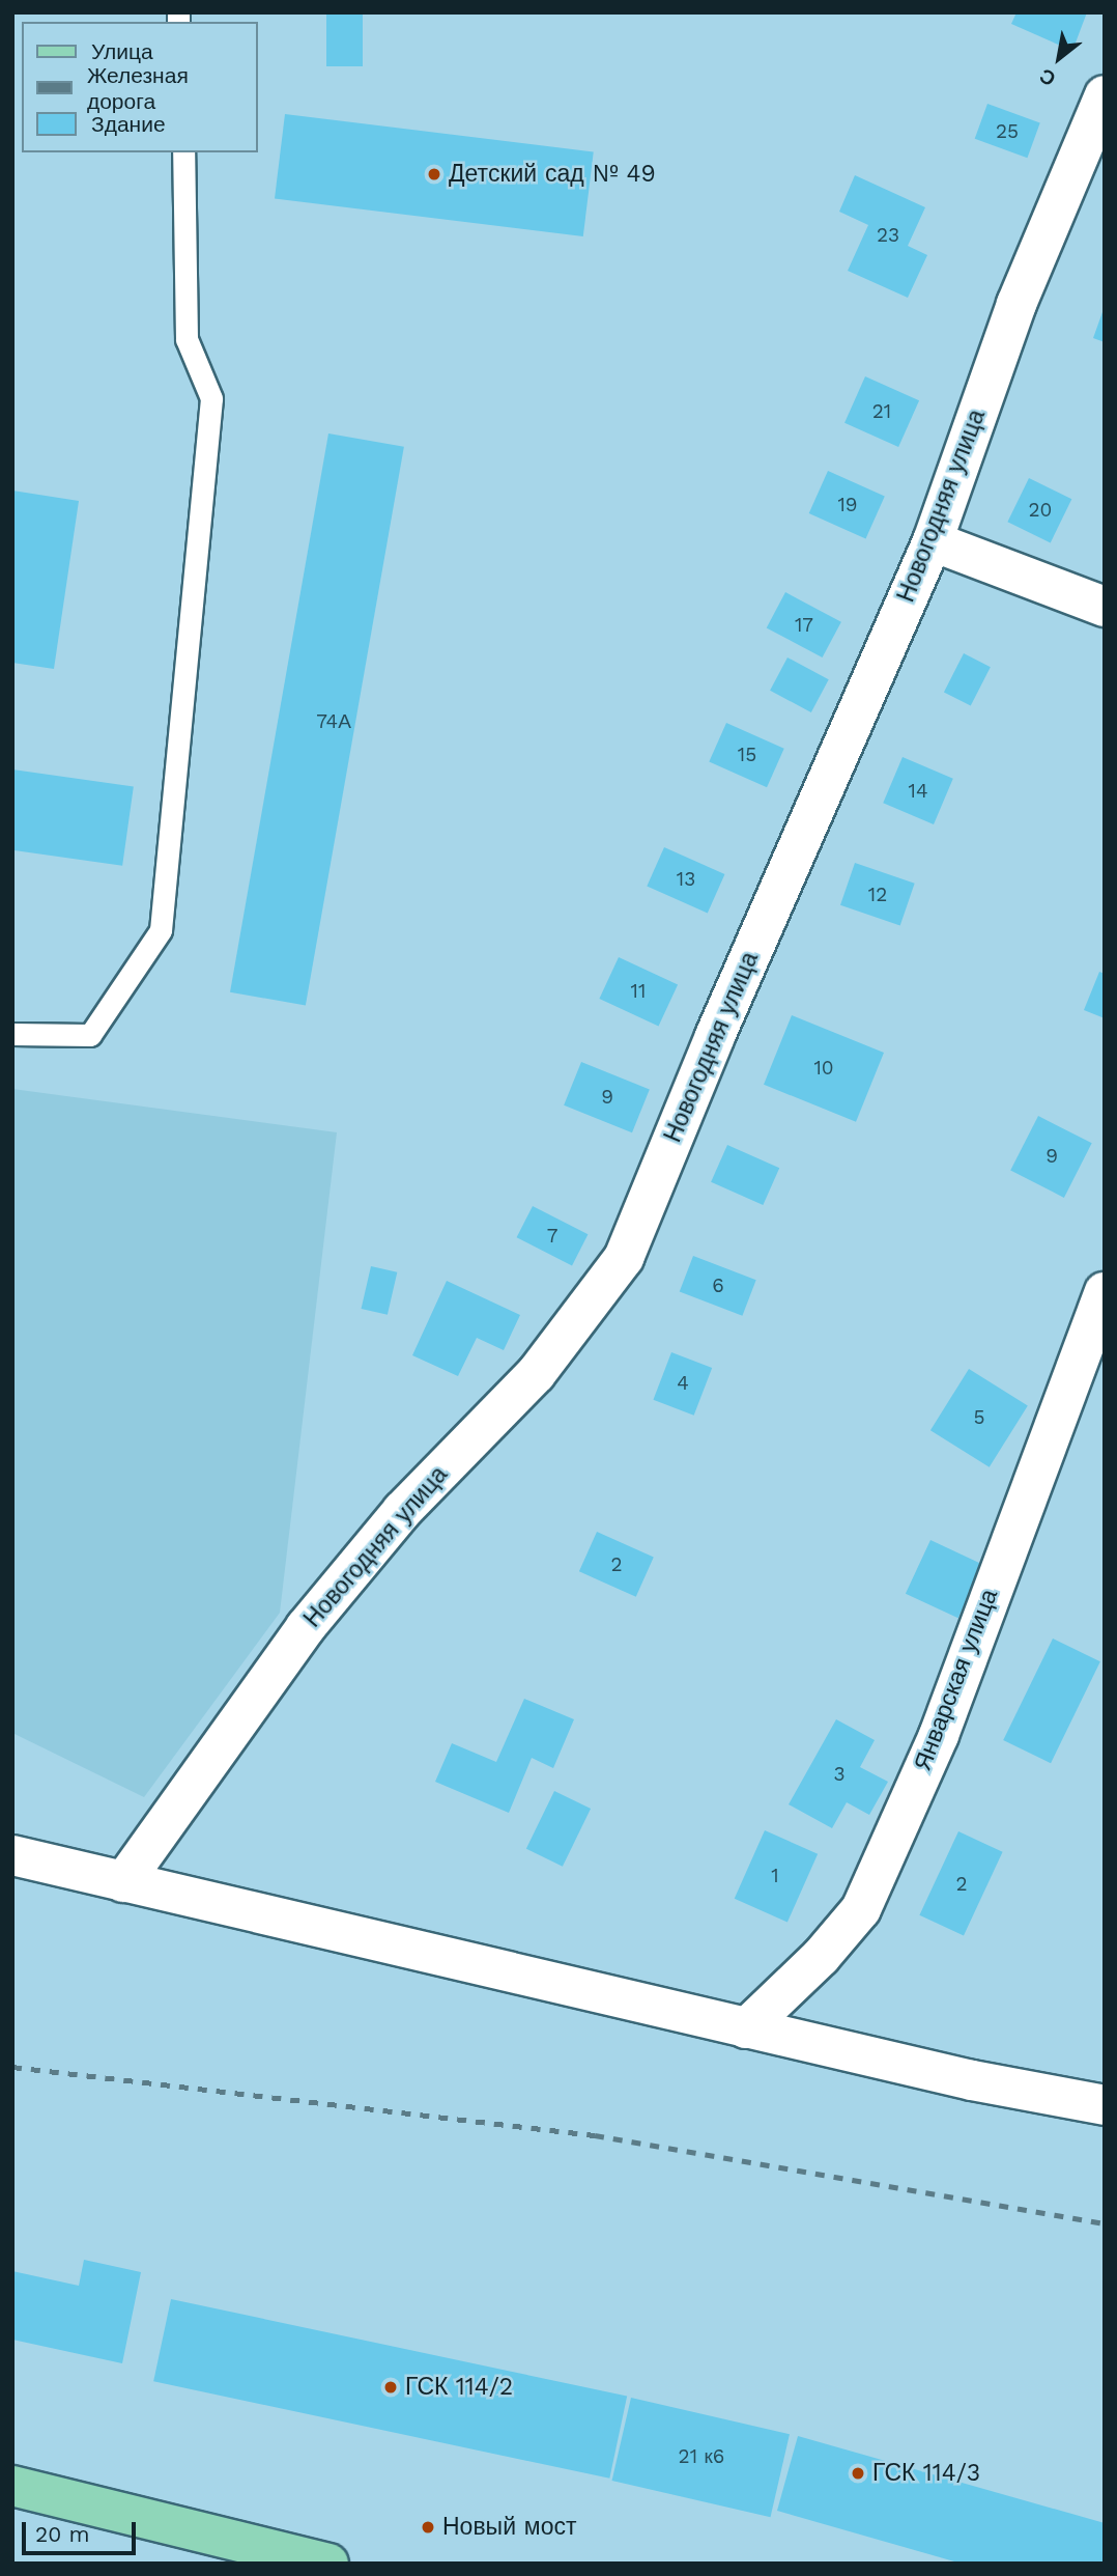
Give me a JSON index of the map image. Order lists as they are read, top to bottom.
{
  "streets": {
    "street": ["Новогодняя улица", "Январская улица"]
  },
  "places": [
    "Детский сад № 49",
    "ГСК 114/2",
    "ГСК 114/3",
    "Новый мост"
  ],
  "house_numbers": [
    "25",
    "23",
    "21",
    "19",
    "20",
    "17",
    "74А",
    "15",
    "14",
    "13",
    "12",
    "11",
    "10",
    "9",
    "9",
    "7",
    "6",
    "4",
    "5",
    "2",
    "3",
    "1",
    "2",
    "21 к6"
  ],
  "legend": ["Улица", "Железная дорога", "Здание"],
  "scale_bar": "20 m",
  "north": "bottom left"
}
